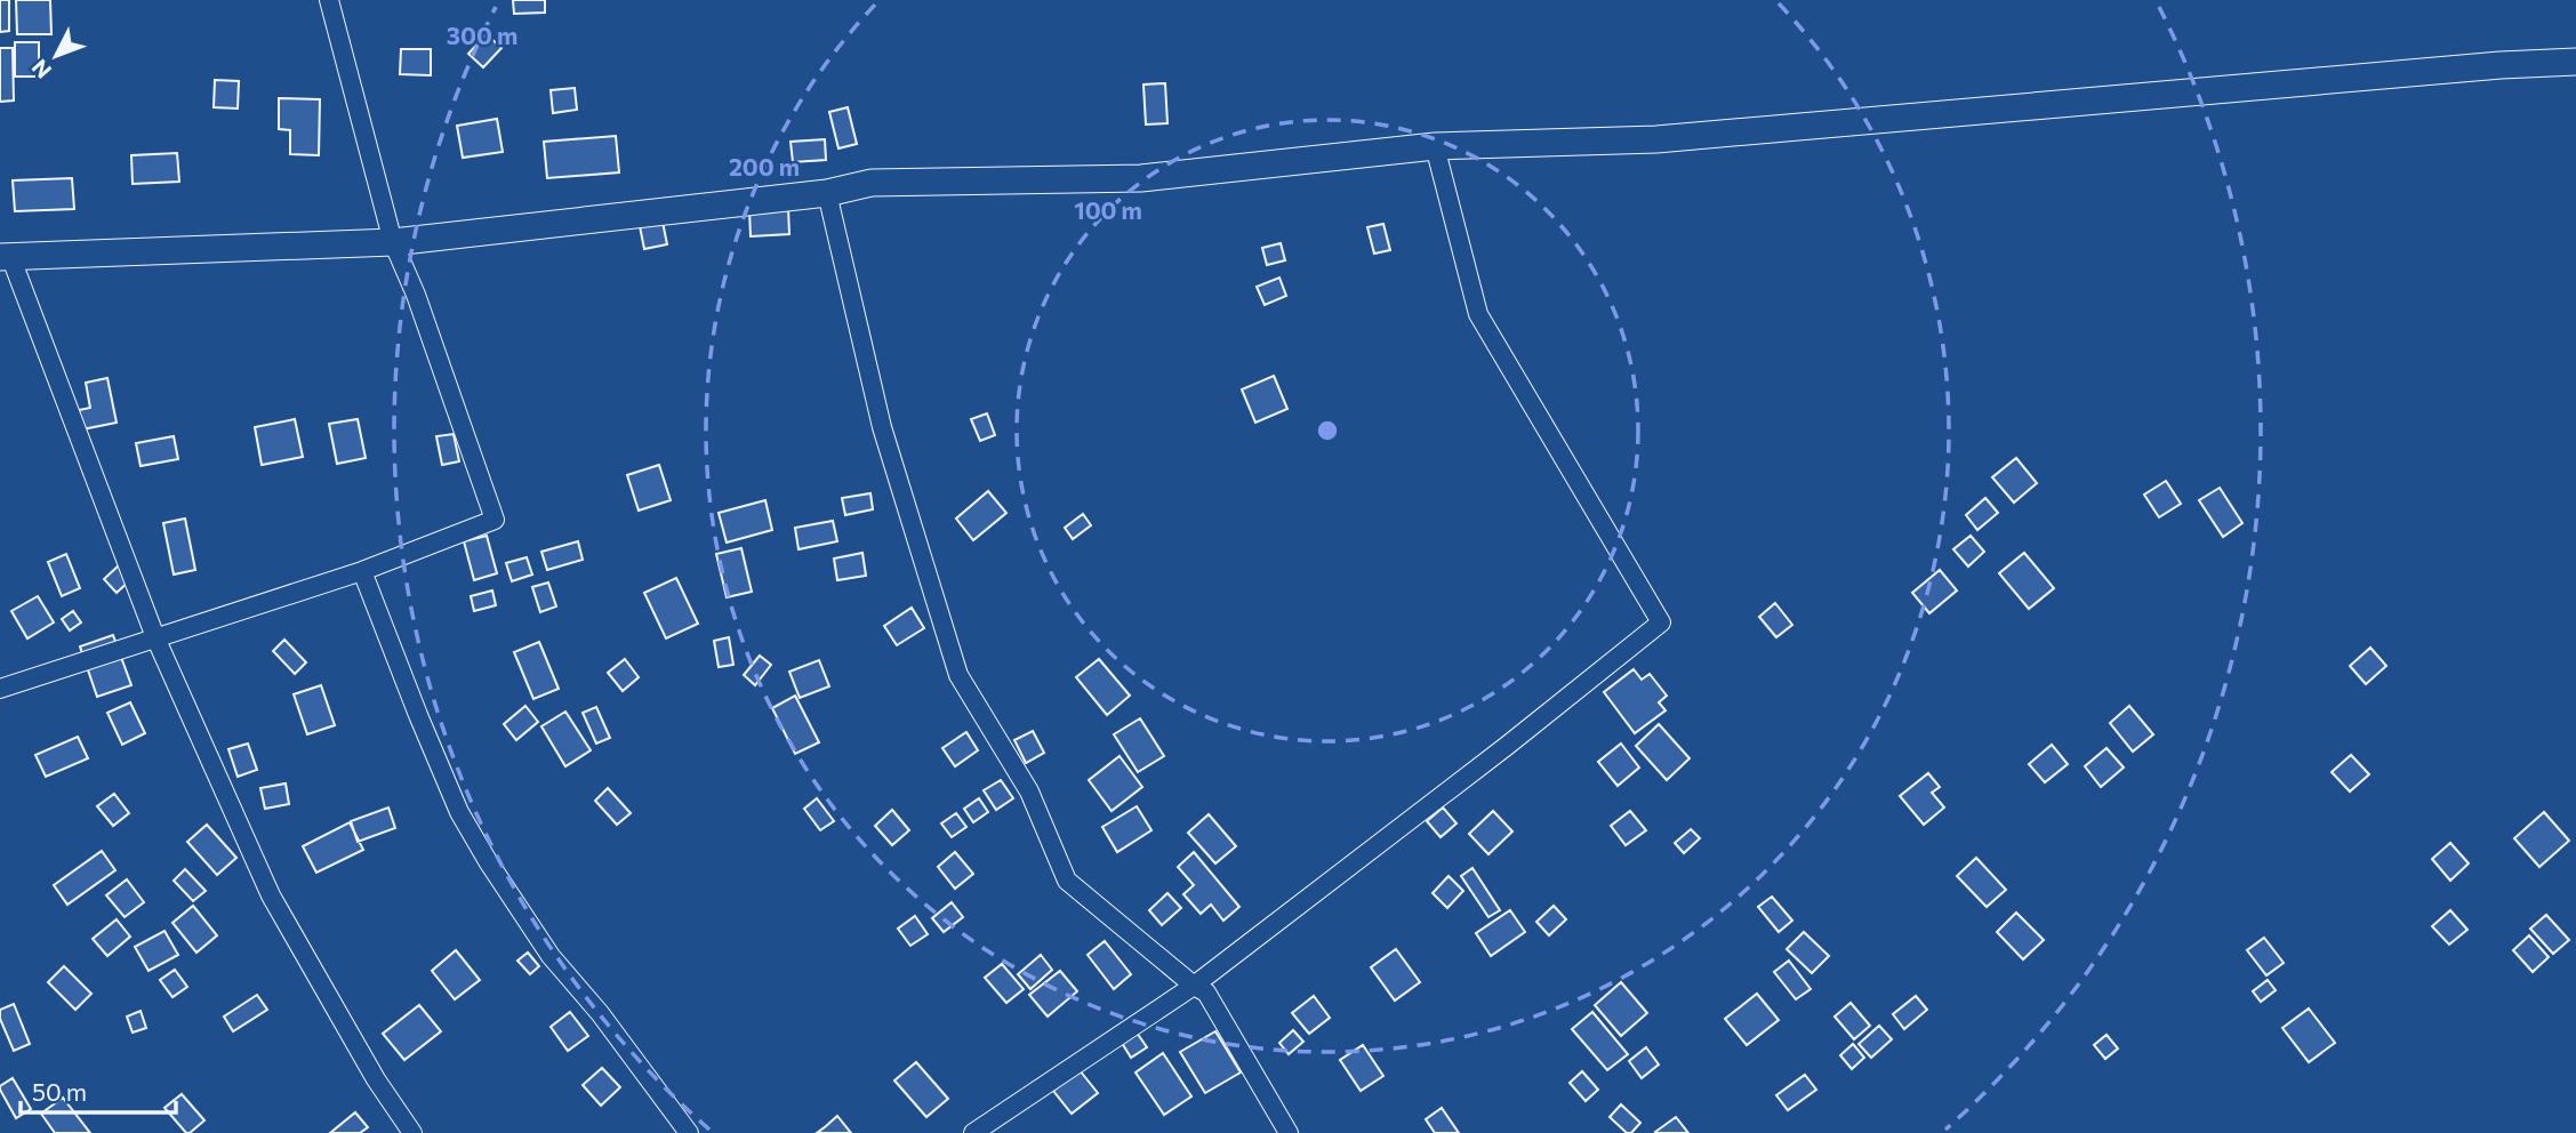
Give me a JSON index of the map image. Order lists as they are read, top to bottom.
{
  "scale_bar": "50 m",
  "north": "bottom left",
  "rings": ["300 m", "200 m", "100 m"]
}
